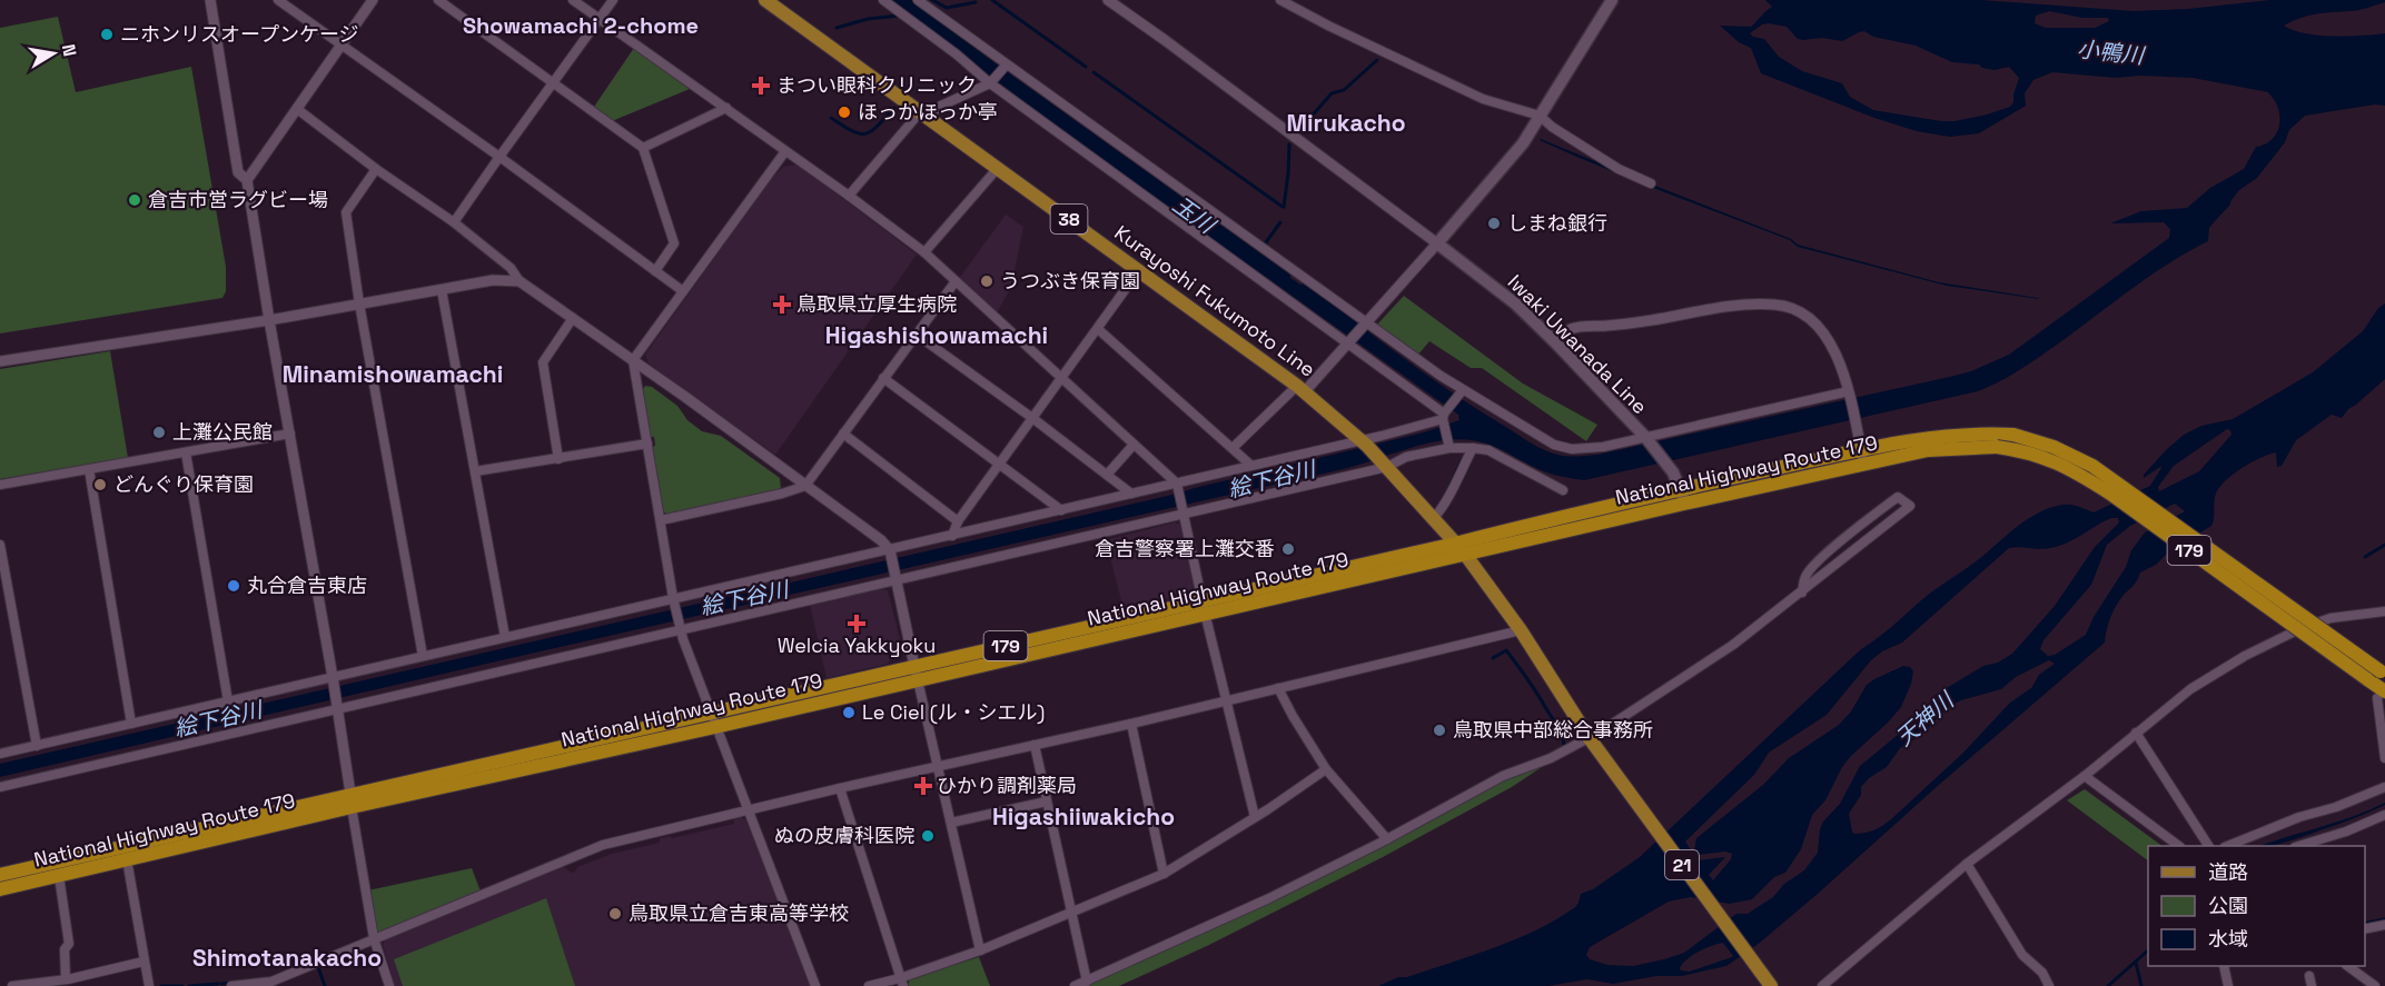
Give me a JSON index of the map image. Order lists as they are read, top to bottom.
{
  "streets": {
    "highway": ["National Highway Route 179", "179"],
    "main road": [
      "38",
      "Kurayoshi Fukumoto Line",
      "Iwaki Uwanada Line",
      "21"
    ]
  },
  "crossings": [
    ["Kurayoshi Fukumoto Line", "National Highway Route 179"],
    ["Kurayoshi Fukumoto Line", "21"],
    ["Iwaki Uwanada Line", "National Highway Route 179"],
    ["National Highway Route 179", "21"]
  ],
  "districts": [
    "Showamachi 2-chome",
    "Mirukacho",
    "Higashishowamachi",
    "Minamishowamachi",
    "Higashiiwakicho",
    "Shimotanakacho"
  ],
  "water": [
    "小鴨川",
    "玉川",
    "絵下谷川",
    "天神川"
  ],
  "places": {
    "other": [
      "ニホンリスオープンケージ",
      "ほっかほっか亭",
      "倉吉市営ラグビー場",
      "しまね銀行",
      "うつぶき保育園",
      "上灘公民館",
      "どんぐり保育園",
      "倉吉警察署上灘交番",
      "丸合倉吉東店",
      "Le Ciel (ル・シエル)",
      "鳥取県中部総合事務所",
      "ぬの皮膚科医院",
      "鳥取県立倉吉東高等学校"
    ],
    "health": [
      "まつい眼科クリニック",
      "鳥取県立厚生病院",
      "Welcia Yakkyoku",
      "ひかり調剤薬局"
    ]
  },
  "legend": ["道路", "公園", "水域"],
  "north": "right"
}
